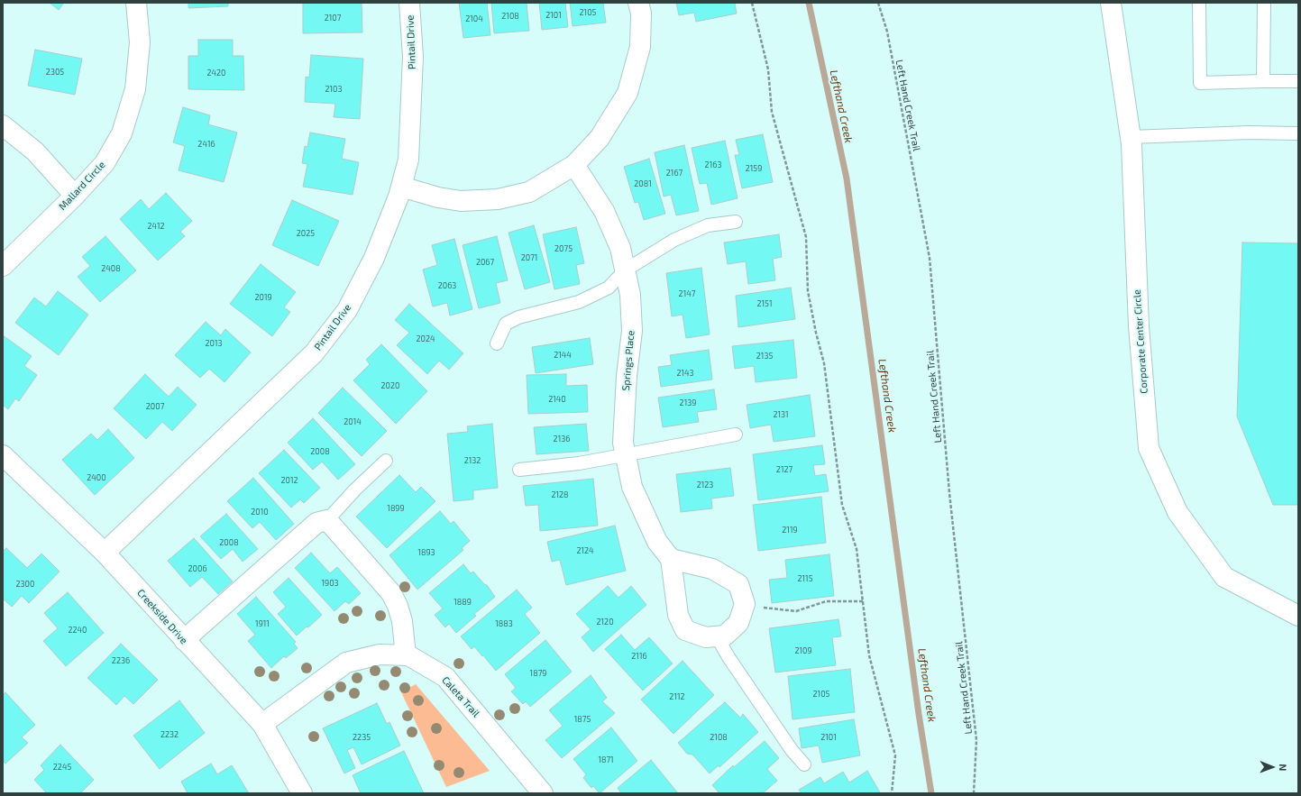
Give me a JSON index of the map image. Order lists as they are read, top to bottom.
{
  "streets": {
    "street": [
      "Pintail Drive",
      "Mallard Circle",
      "Corporate Center Circle",
      "Springs Place",
      "Creekside Drive",
      "Caleta Trail"
    ],
    "path": ["Left Hand Creek Trail"]
  },
  "crossings": [
    ["Pintail Drive", "Creekside Drive"],
    ["Creekside Drive", "Caleta Trail"]
  ],
  "water": ["Lefthand Creek"],
  "house_numbers": [
    "2105",
    "2101",
    "2108",
    "2107",
    "2104",
    "2305",
    "2420",
    "2103",
    "2416",
    "2163",
    "2159",
    "2167",
    "2081",
    "2412",
    "2025",
    "2075",
    "2071",
    "2067",
    "2408",
    "2063",
    "2147",
    "2019",
    "2151",
    "2024",
    "2013",
    "2144",
    "2135",
    "2143",
    "2020",
    "2140",
    "2139",
    "2007",
    "2131",
    "2014",
    "2136",
    "2008",
    "2132",
    "2127",
    "2400",
    "2012",
    "2123",
    "2128",
    "1899",
    "2010",
    "2119",
    "2008",
    "2124",
    "1893",
    "2006",
    "2115",
    "1903",
    "2300",
    "1889",
    "2120",
    "1911",
    "1883",
    "2240",
    "2109",
    "2116",
    "2236",
    "1879",
    "2105",
    "2112",
    "1875",
    "2232",
    "2235",
    "2108",
    "2101",
    "1871",
    "2245"
  ],
  "north": "right"
}
